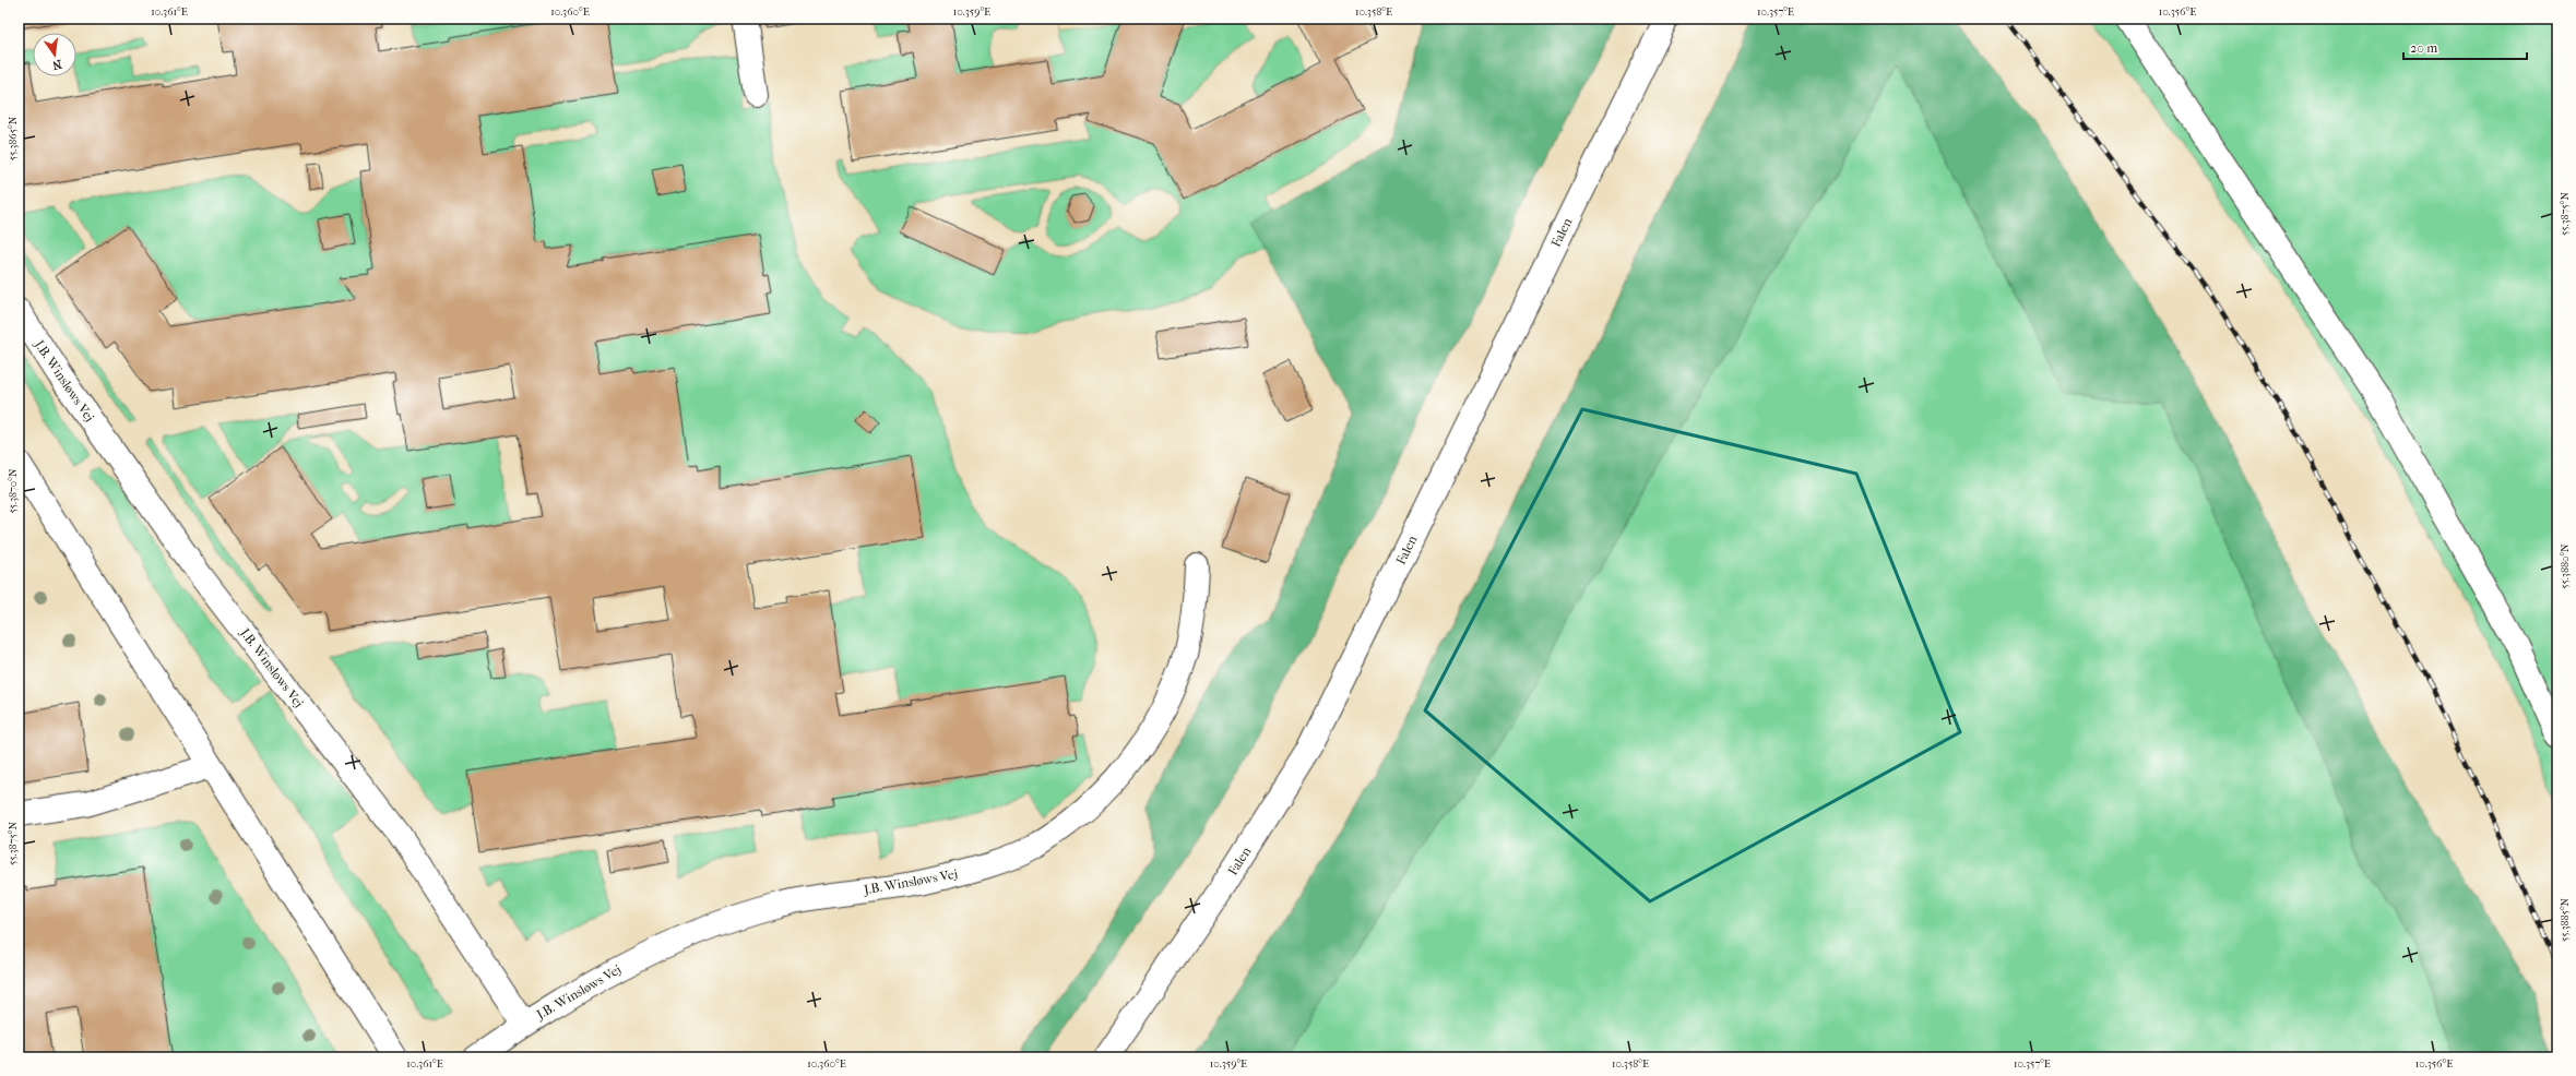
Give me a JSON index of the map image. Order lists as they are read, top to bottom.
{
  "streets": {
    "street": ["Falen", "J.B. Winsløws Vej"]
  },
  "scale_bar": "20 m",
  "north": "bottom",
  "coordinates": [
    "10.361°E",
    "10.360°E",
    "10.359°E",
    "10.358°E",
    "10.357°E",
    "10.356°E",
    "55.3865°N",
    "55.3875°N",
    "55.3870°N",
    "55.3880°N",
    "55.3885°N"
  ]
}
